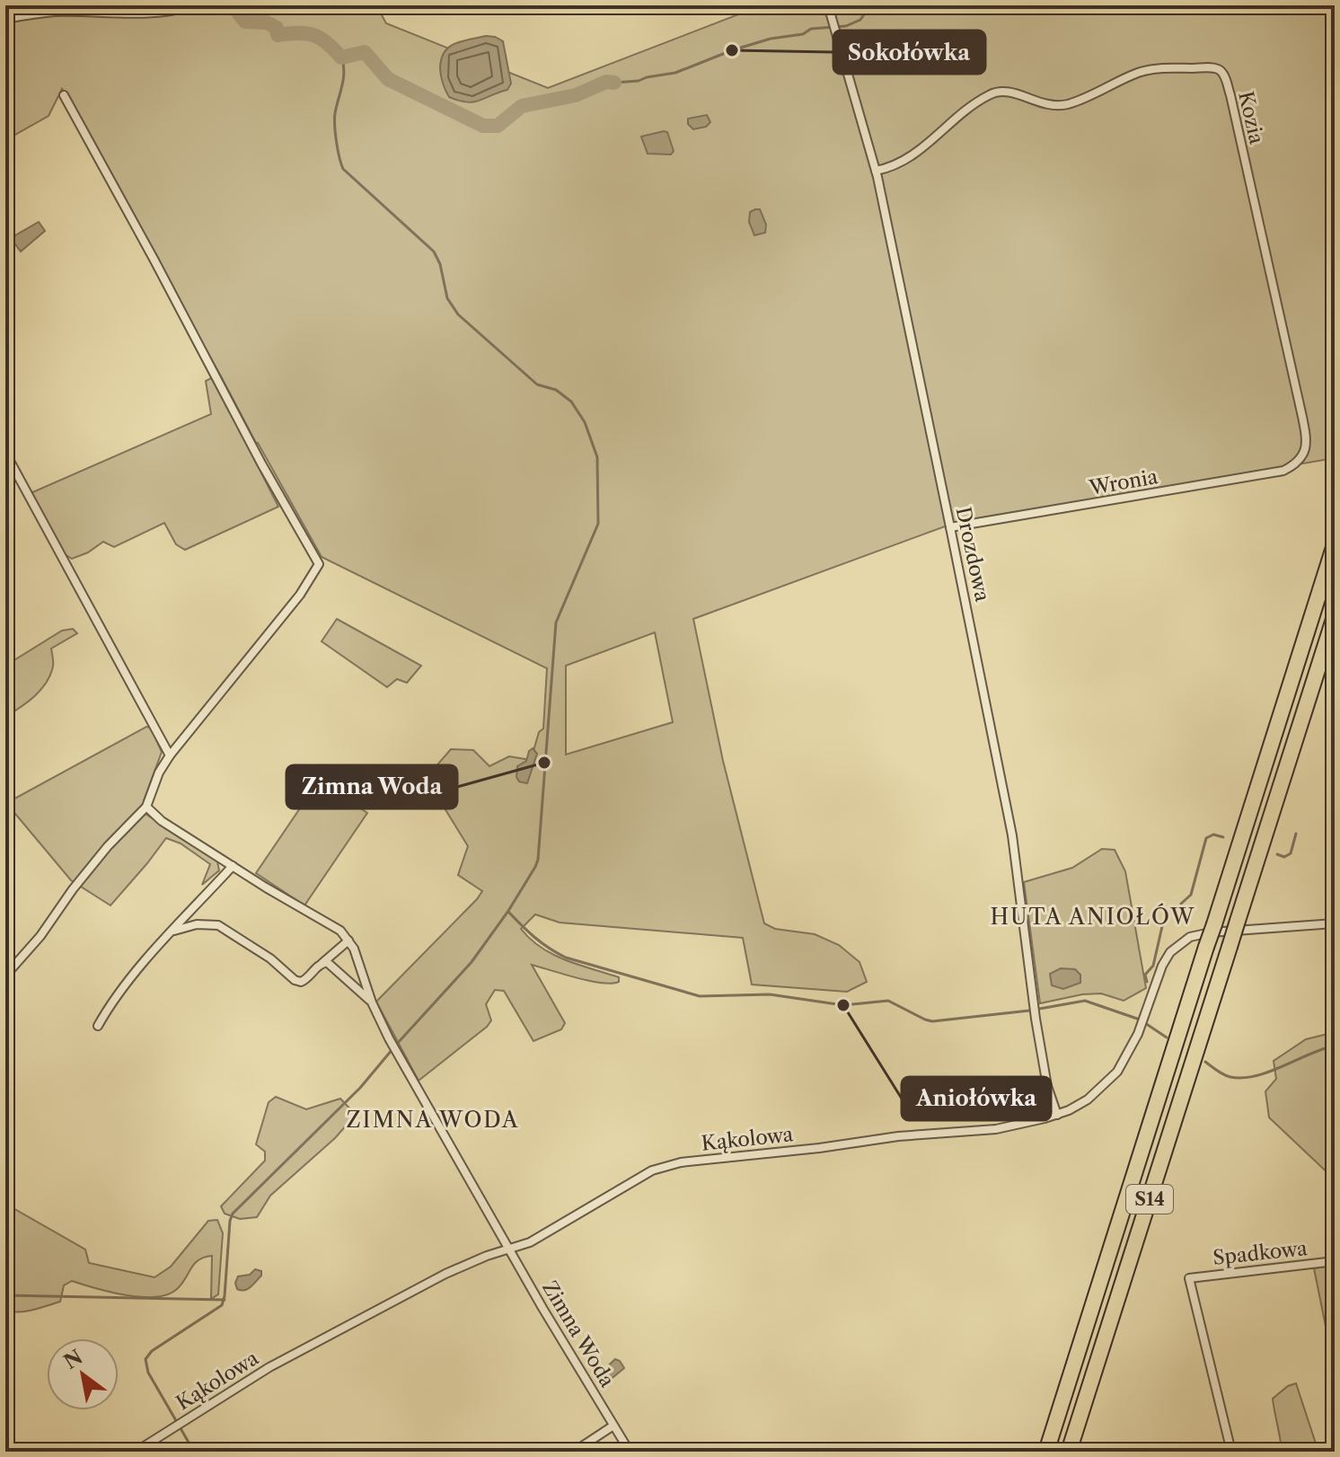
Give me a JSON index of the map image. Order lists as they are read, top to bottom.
{
  "streets": {
    "highway": ["S14"],
    "street": [
      "Kozia",
      "Wronia",
      "Drozdowa",
      "Kąkolowa",
      "Spadkowa",
      "Zimna Woda"
    ]
  },
  "crossings": [
    ["Kozia", "Wronia"],
    ["Kozia", "Drozdowa"],
    ["Wronia", "Drozdowa"],
    ["Drozdowa", "Kąkolowa"],
    ["Kąkolowa", "Zimna Woda"]
  ],
  "districts": ["HUTA ANIOŁÓW", "ZIMNA WODA"],
  "places": ["Sokołówka", "Zimna Woda", "Aniołówka"],
  "north": "top left"
}
